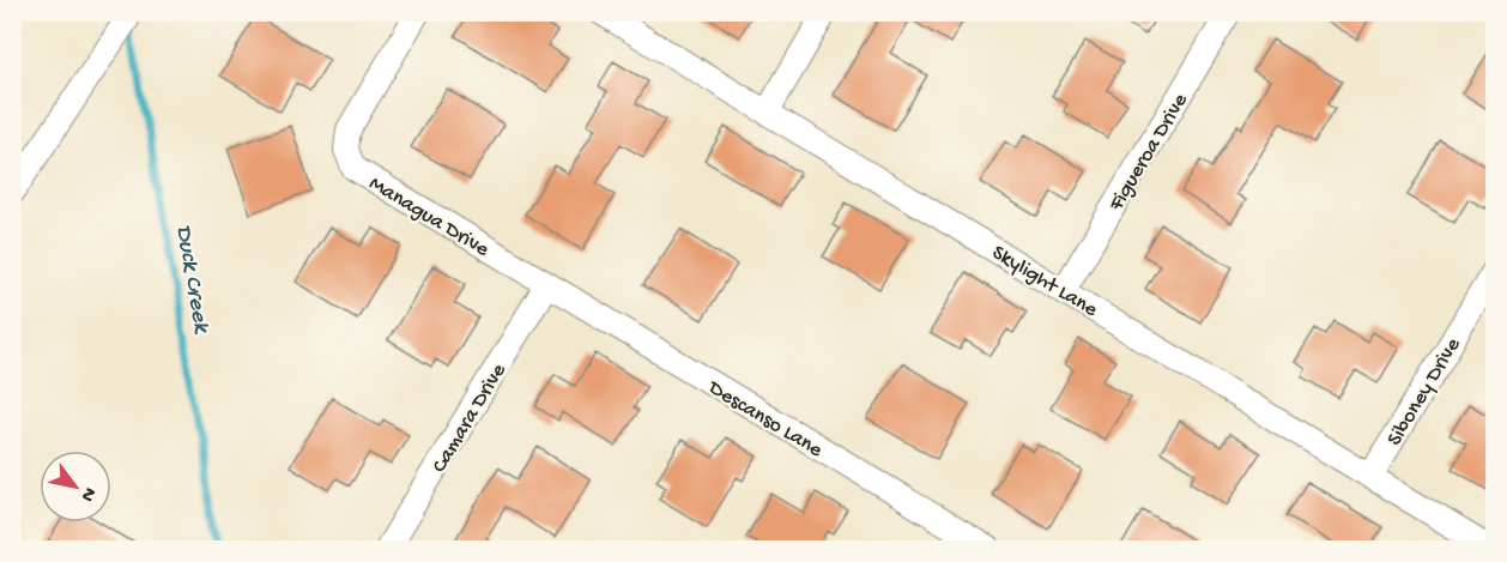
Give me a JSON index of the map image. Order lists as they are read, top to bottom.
{
  "streets": {
    "street": [
      "Figueroa Drive",
      "Managua Drive",
      "Skylight Lane",
      "Siboney Drive",
      "Camara Drive",
      "Descanso Lane"
    ]
  },
  "crossings": [
    ["Figueroa Drive", "Skylight Lane"],
    ["Managua Drive", "Camara Drive"],
    ["Managua Drive", "Descanso Lane"],
    ["Skylight Lane", "Siboney Drive"],
    ["Camara Drive", "Descanso Lane"]
  ],
  "water": ["Duck Creek"],
  "north": "bottom right"
}
